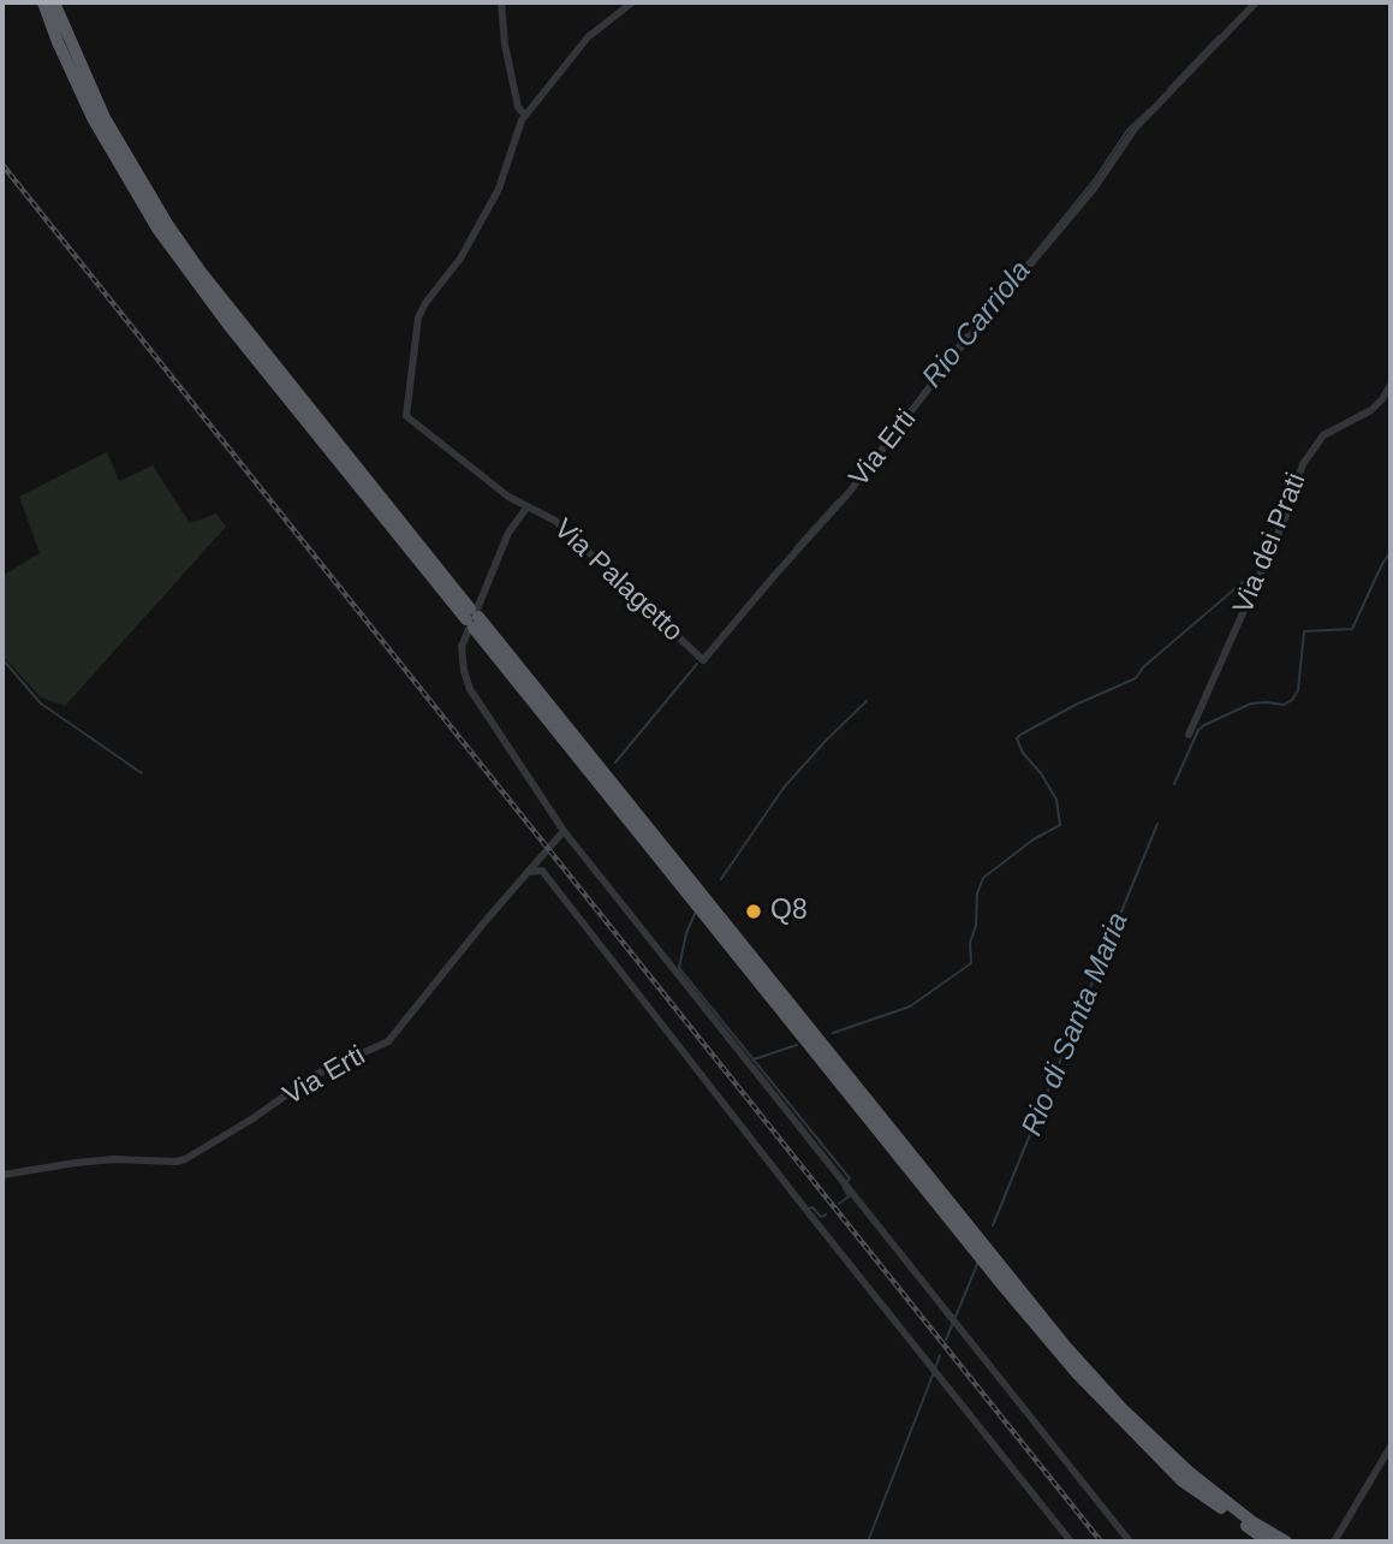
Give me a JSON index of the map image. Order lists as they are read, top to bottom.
{
  "streets": {
    "street": ["Via Erti", "Via dei Prati", "Via Palagetto"]
  },
  "crossings": [
    ["Via Erti", "Via Palagetto"]
  ],
  "water": ["Rio Carriola", "Rio di Santa Maria"],
  "places": ["Q8"]
}
